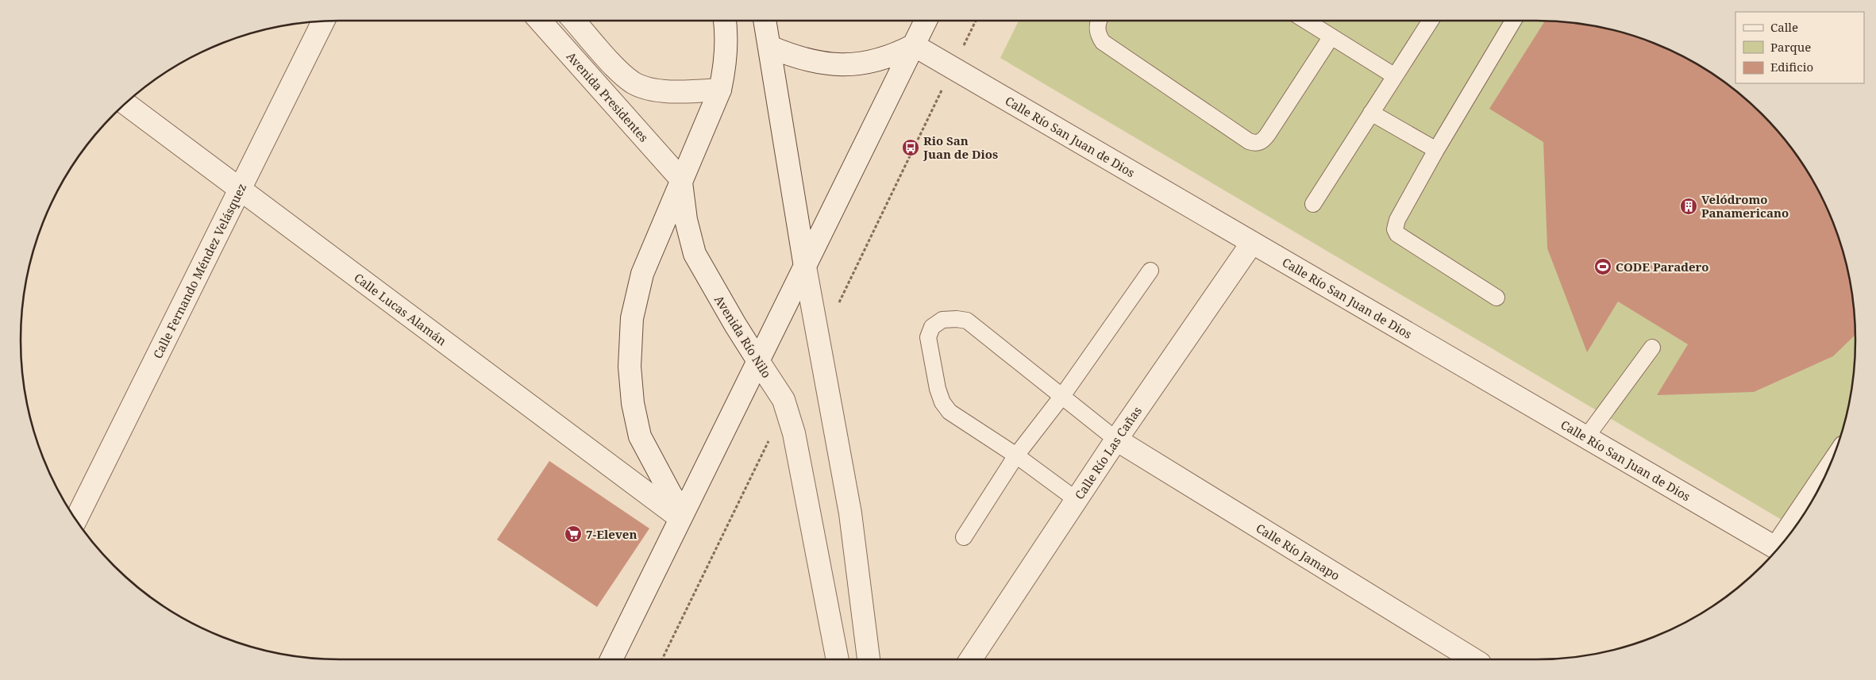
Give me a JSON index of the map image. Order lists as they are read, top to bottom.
{
  "streets": {
    "street": [
      "Avenida Presidentes",
      "Calle Río San Juan de Dios",
      "Calle Fernando Méndez Velásquez",
      "Calle Lucas Alamán",
      "Avenida Río Nilo",
      "Calle Río Las Cañas",
      "Calle Río Jamapo"
    ]
  },
  "crossings": [
    ["Avenida Presidentes", "Avenida Río Nilo"],
    ["Calle Río San Juan de Dios", "Calle Río Las Cañas"],
    ["Calle Fernando Méndez Velásquez", "Calle Lucas Alamán"],
    ["Calle Río Las Cañas", "Calle Río Jamapo"]
  ],
  "places": {
    "bus stop": ["Rio San Juan de Dios"],
    "building": ["Velódromo Panamericano"],
    "sports": ["CODE Paradero"],
    "supermarket": ["7-Eleven"]
  },
  "legend": ["Calle", "Parque", "Edificio"]
}
